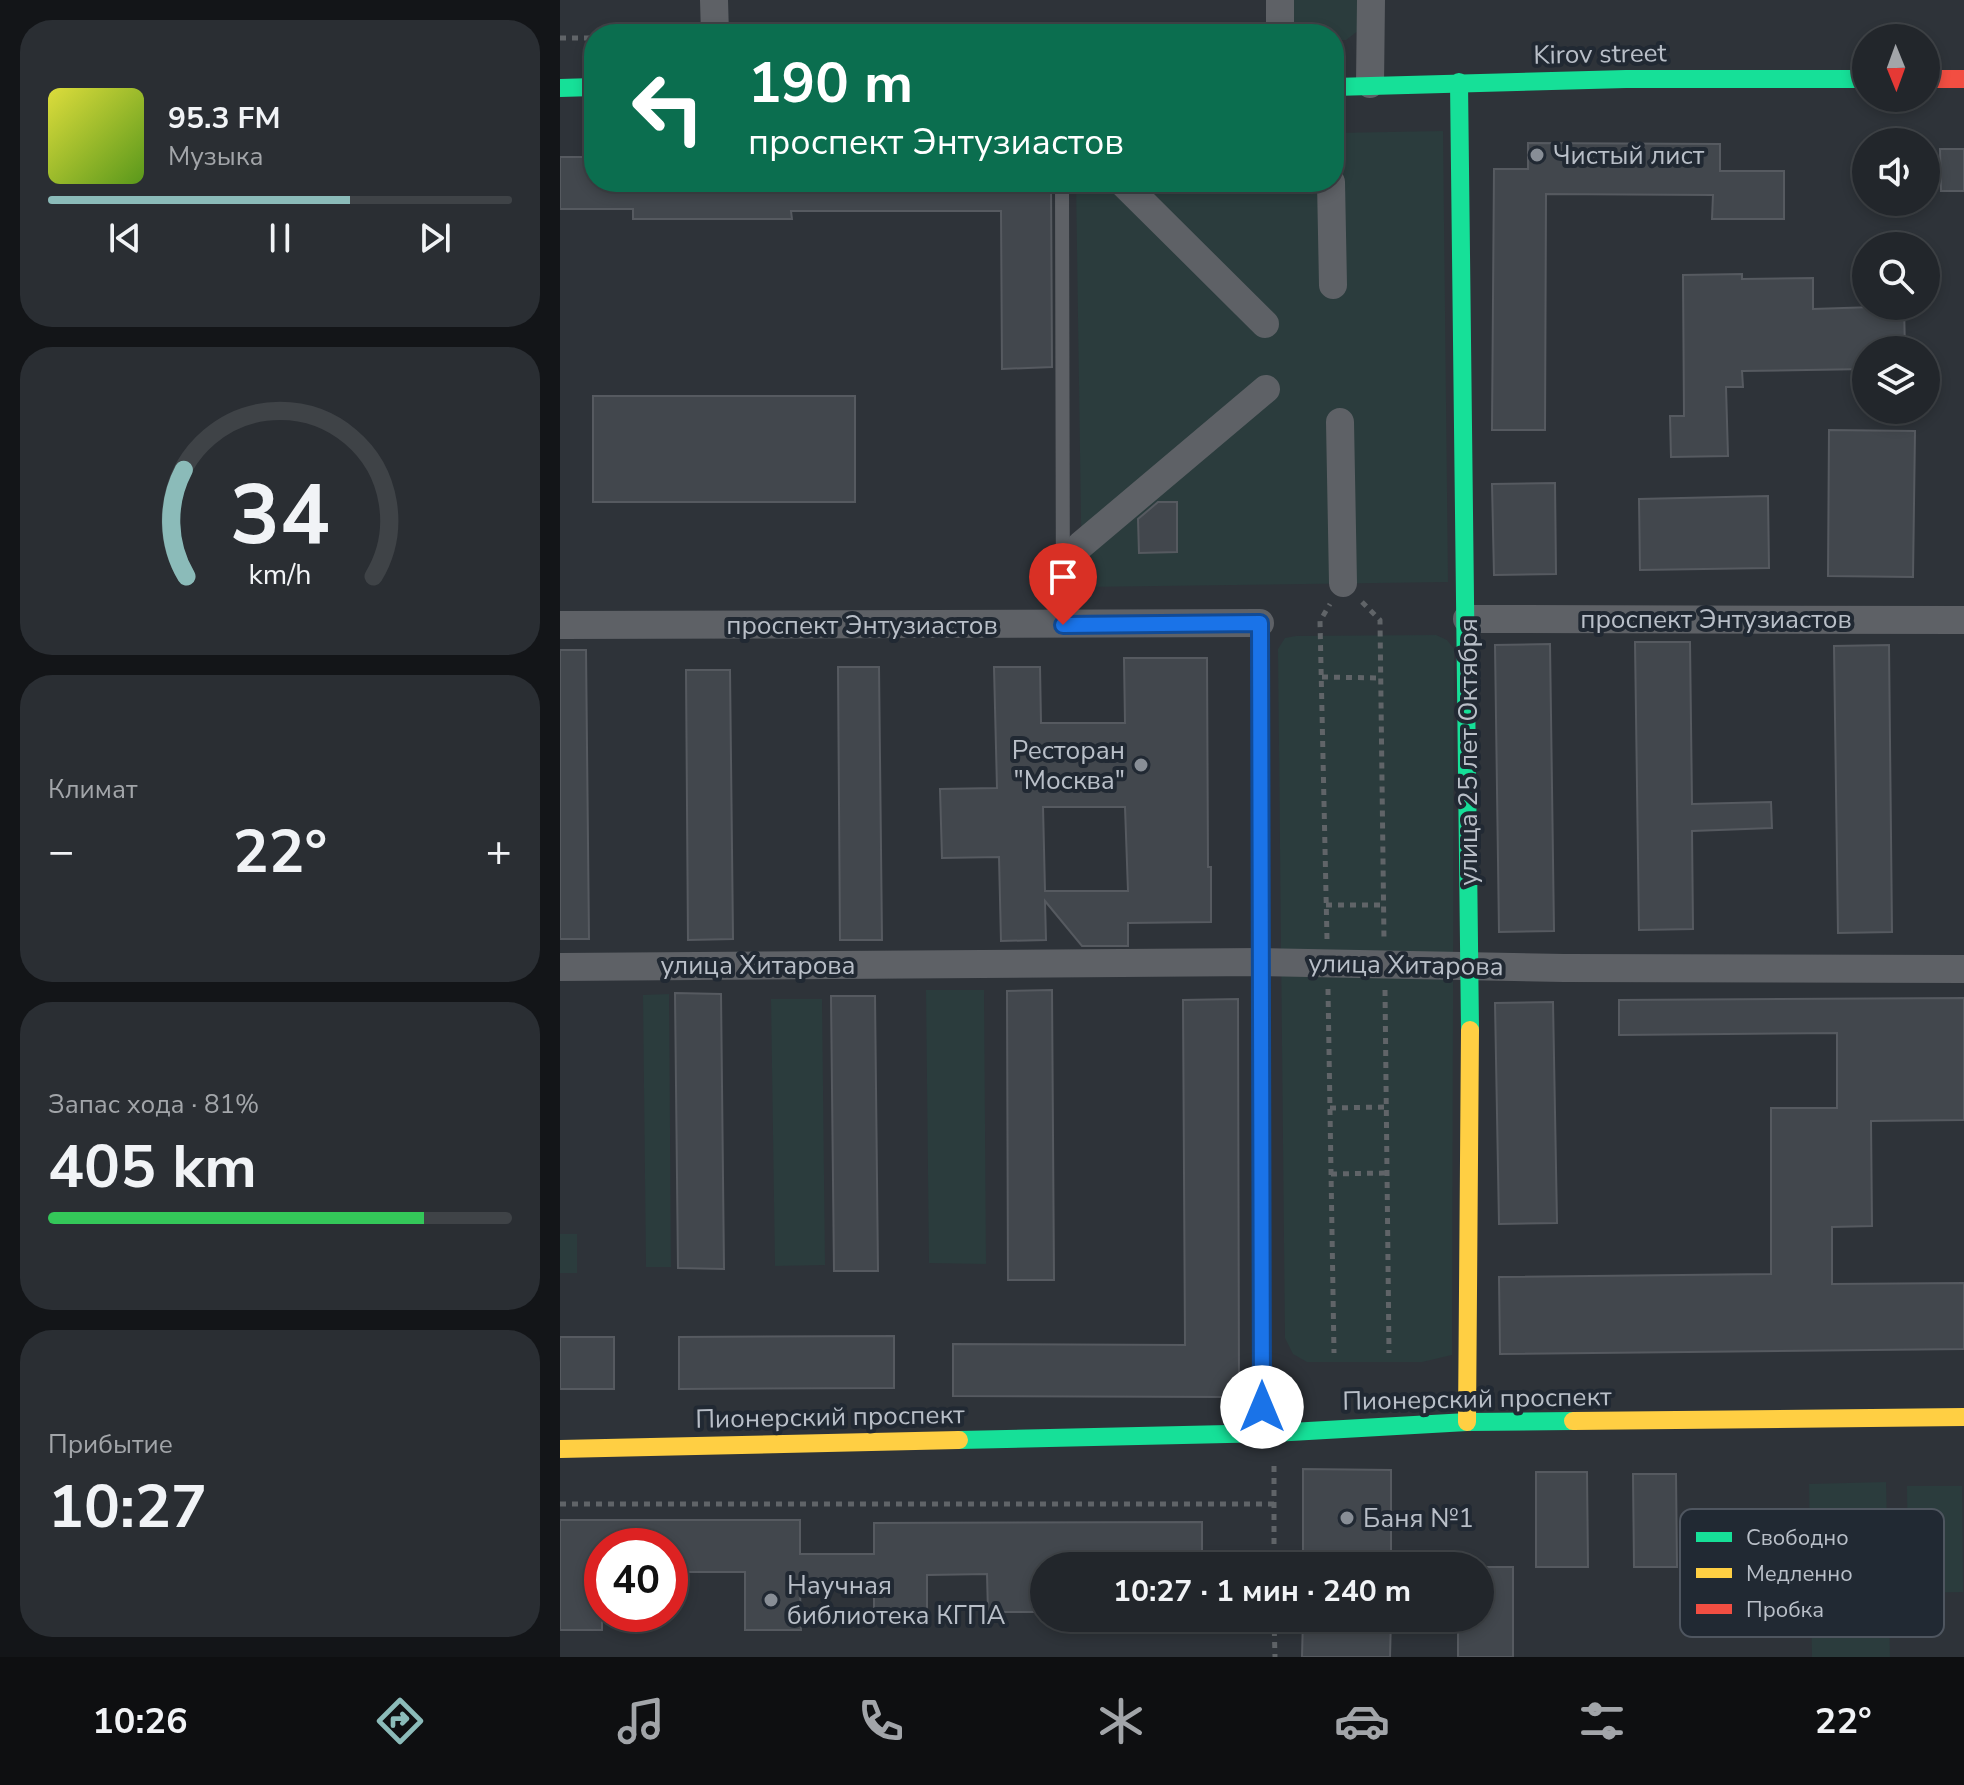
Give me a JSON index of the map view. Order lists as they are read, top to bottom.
{
  "streets": {
    "street": [
      "Kirov street",
      "проспект Энтузиастов",
      "улица 25 лет Октября",
      "улица Хитарова",
      "Пионерский проспект"
    ]
  },
  "crossings": [
    ["Kirov street", "улица 25 лет Октября"],
    ["проспект Энтузиастов", "улица 25 лет Октября"],
    ["улица 25 лет Октября", "улица Хитарова"],
    ["улица 25 лет Октября", "Пионерский проспект"]
  ],
  "places": [
    "Чистый лист",
    "Ресторан \"Москва\"",
    "Баня №1",
    "Научная библиотека КГПА"
  ],
  "legend": ["Свободно", "Медленно", "Пробка"],
  "north": "bottom",
  "page": {
    "turn": ["190 m", "проспект Энтузиастов"],
    "song": ["95.3 FM", "Музыка"],
    "tile": [
      "Климат",
      ["Запас хода · 81%", "405 km"],
      ["Прибытие", "10:27"]
    ],
    "heat": ["−", "22°", "+"],
    "limit": "40",
    "trip": "10:27 · 1 мин · 240 m",
    "tabs": ["10:26", "22°"],
    "gauge": ["34", "km/h"]
  }
}
